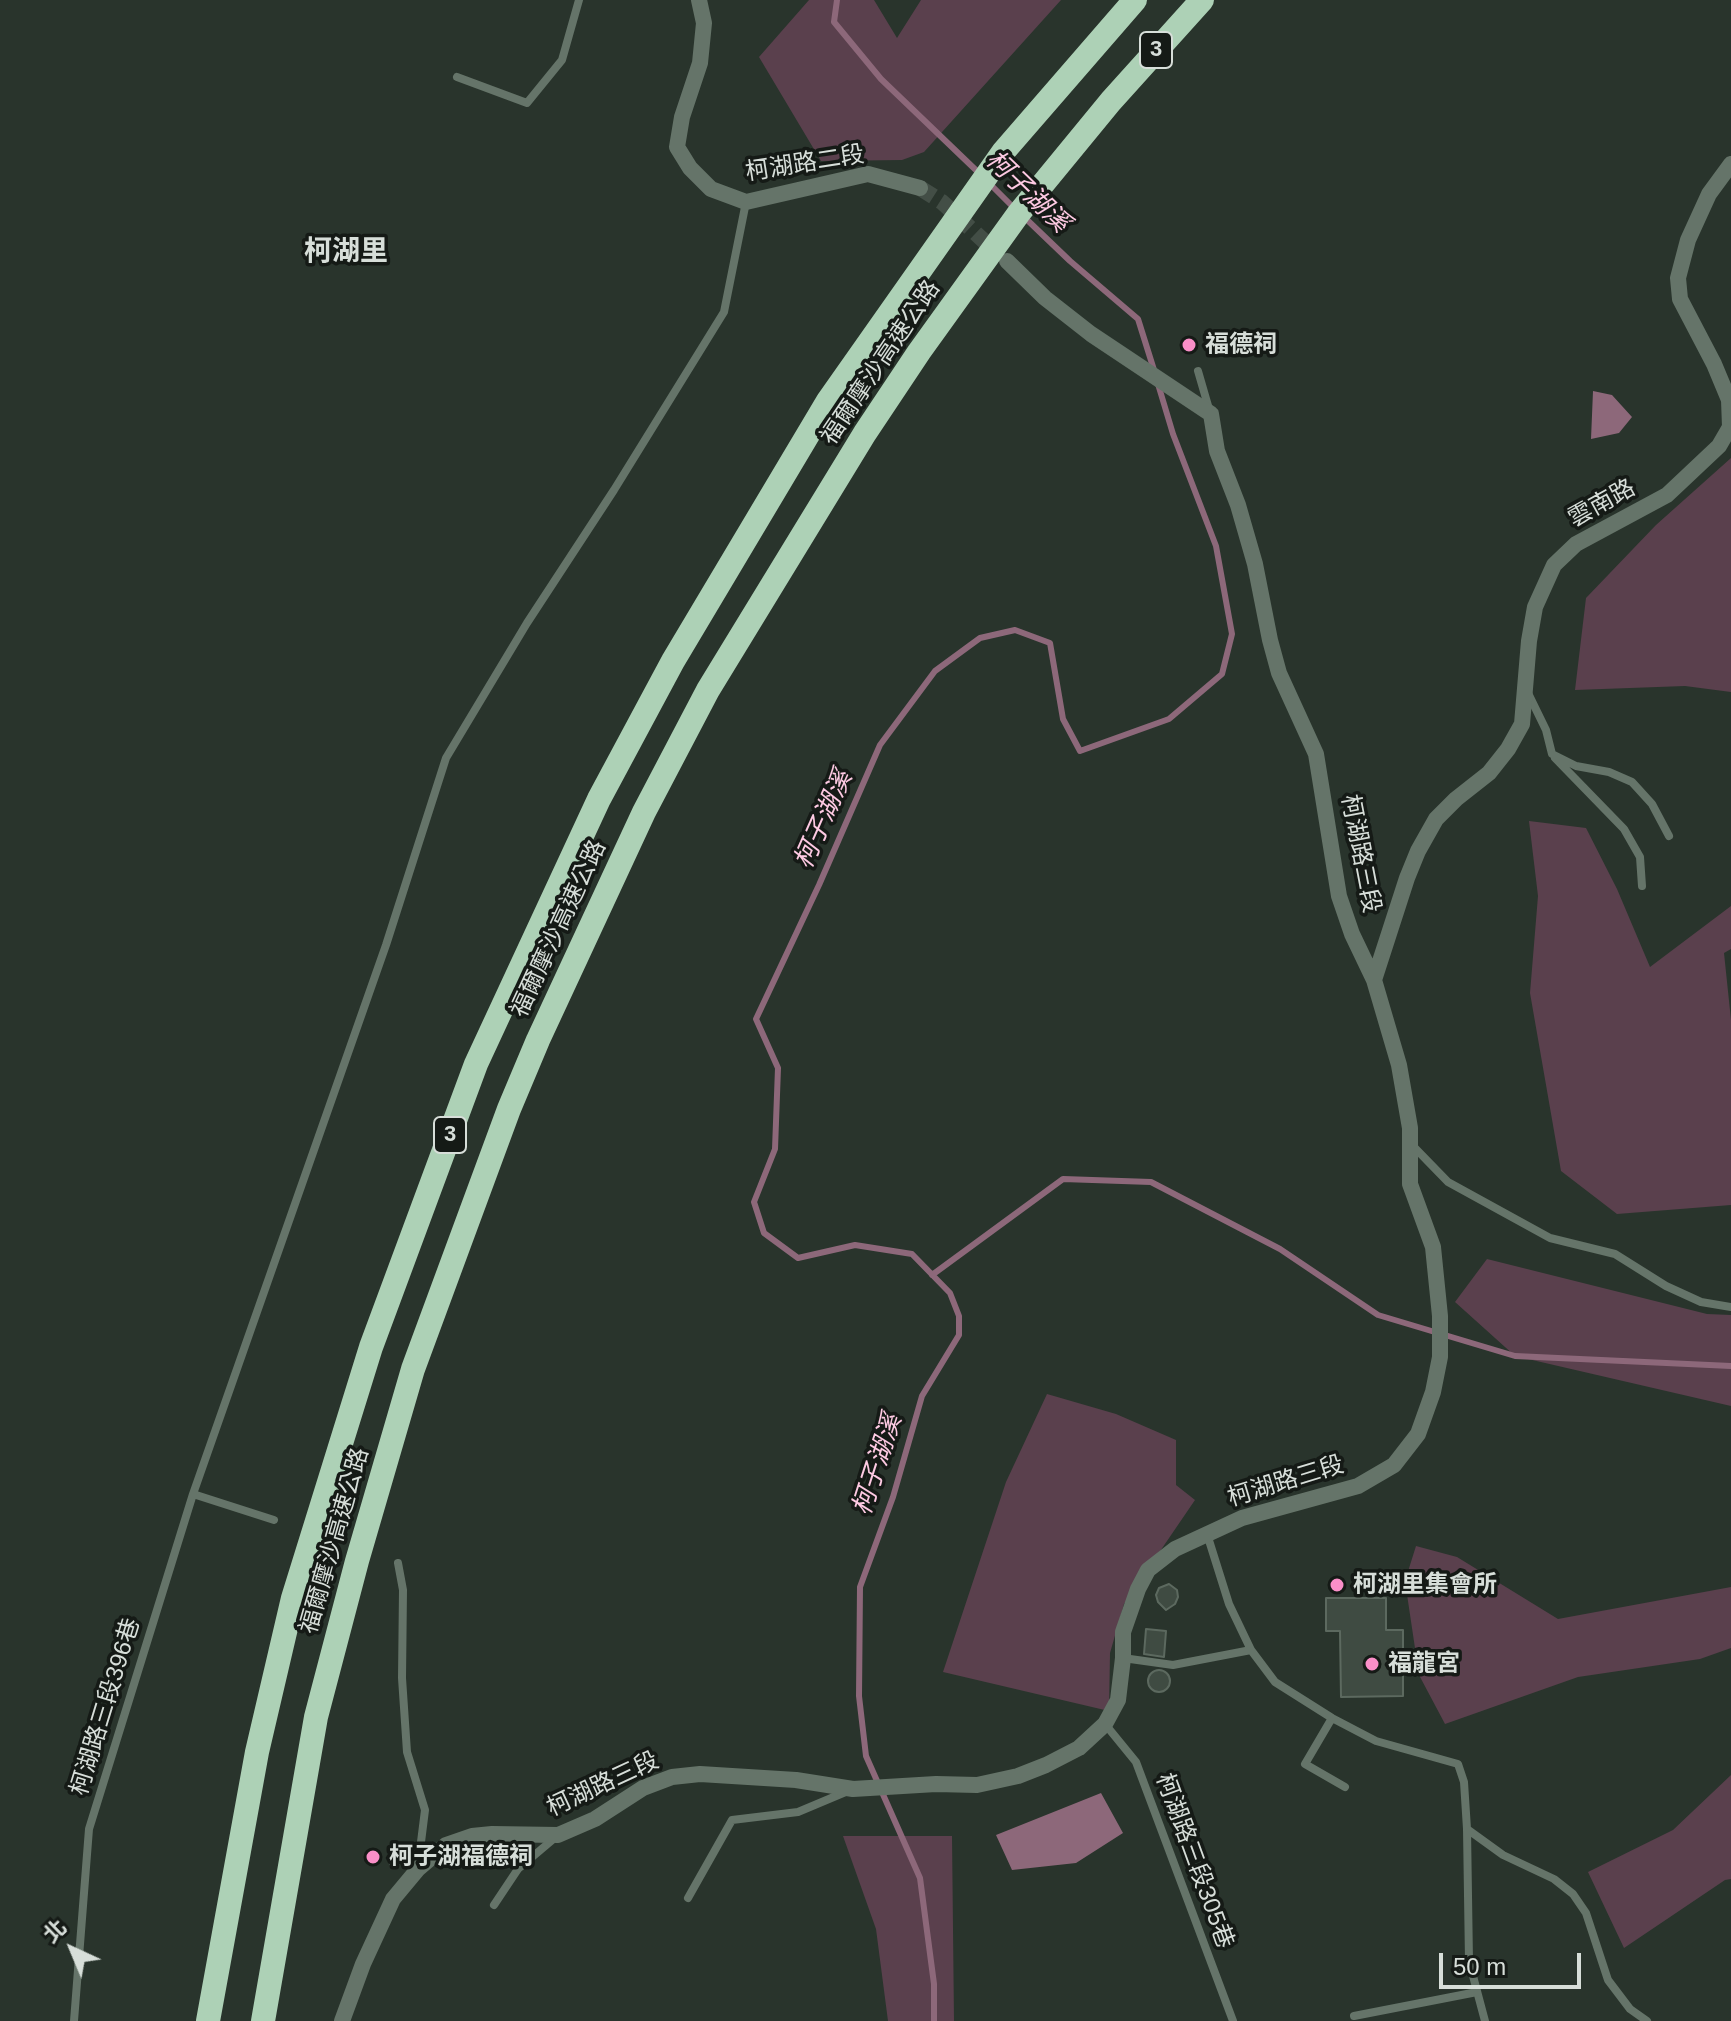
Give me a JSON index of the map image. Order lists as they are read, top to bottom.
{
  "streets": {
    "highway": ["3", "福爾摩沙高速公路"],
    "street": ["柯湖路二段", "雲南路", "柯湖路三段"],
    "lane": ["柯湖路三段396巷", "柯湖路三段305巷"]
  },
  "crossings": [
    ["柯湖路二段", "柯湖路三段396巷"],
    ["雲南路", "柯湖路三段"],
    ["柯湖路三段", "柯湖路三段305巷"]
  ],
  "districts": ["柯湖里"],
  "water": ["柯子湖溪"],
  "places": [
    "福德祠",
    "柯湖里集會所",
    "福龍宮",
    "柯子湖福德祠"
  ],
  "scale_bar": "50 m",
  "north": "top left"
}
